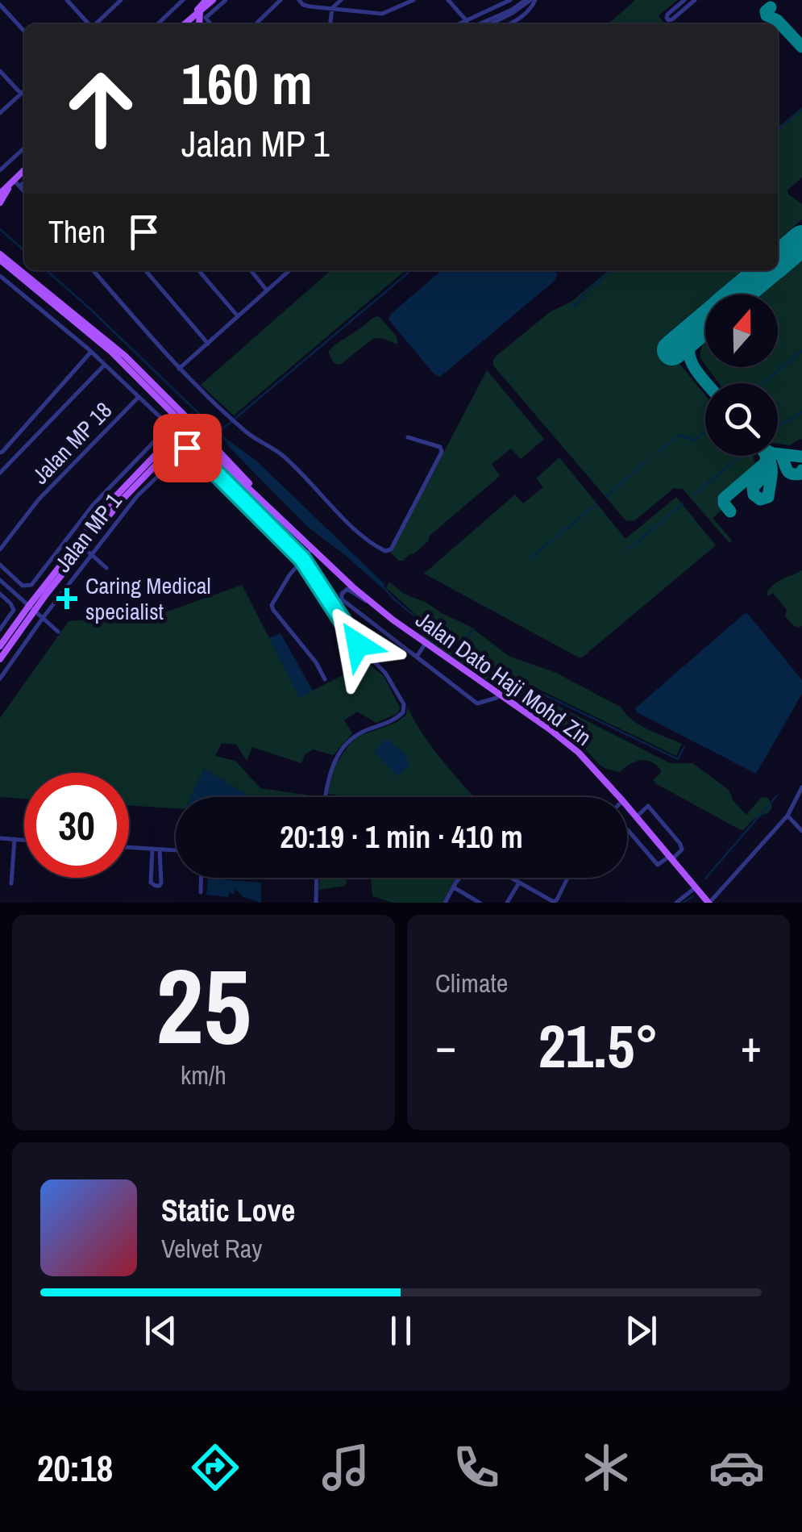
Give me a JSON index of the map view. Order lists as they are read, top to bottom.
{
  "streets": {
    "main road": ["Jalan Dato Haji Mohd Zin"],
    "street": ["Jalan MP 18", "Jalan MP 1"]
  },
  "places": {
    "health": ["Caring Medical specialist"]
  },
  "north": "top",
  "page": {
    "turn": ["160 m", "Jalan MP 1"],
    "then": "Then",
    "limit": "30",
    "trip": "20:19 · 1 min · 410 m",
    "tile": [
      ["25", "km/h"],
      "Climate"
    ],
    "heat": ["−", "21.5°", "+"],
    "song": ["Static Love", "Velvet Ray"],
    "tabs": "20:18"
  }
}
